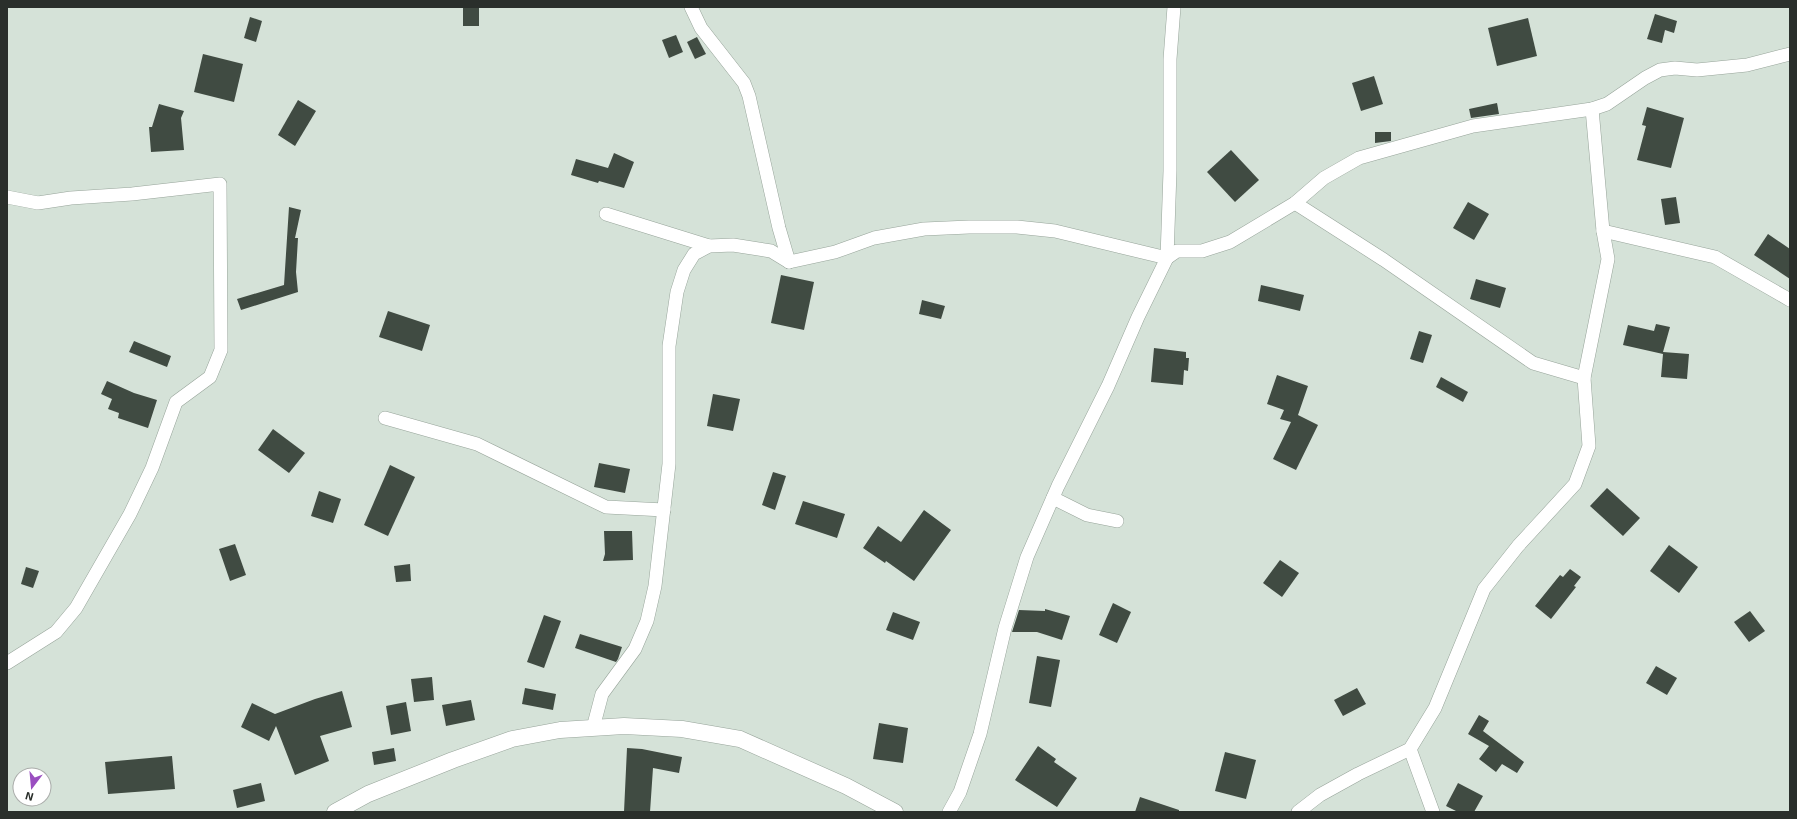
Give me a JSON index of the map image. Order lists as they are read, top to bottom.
{
  "north": "bottom"
}
